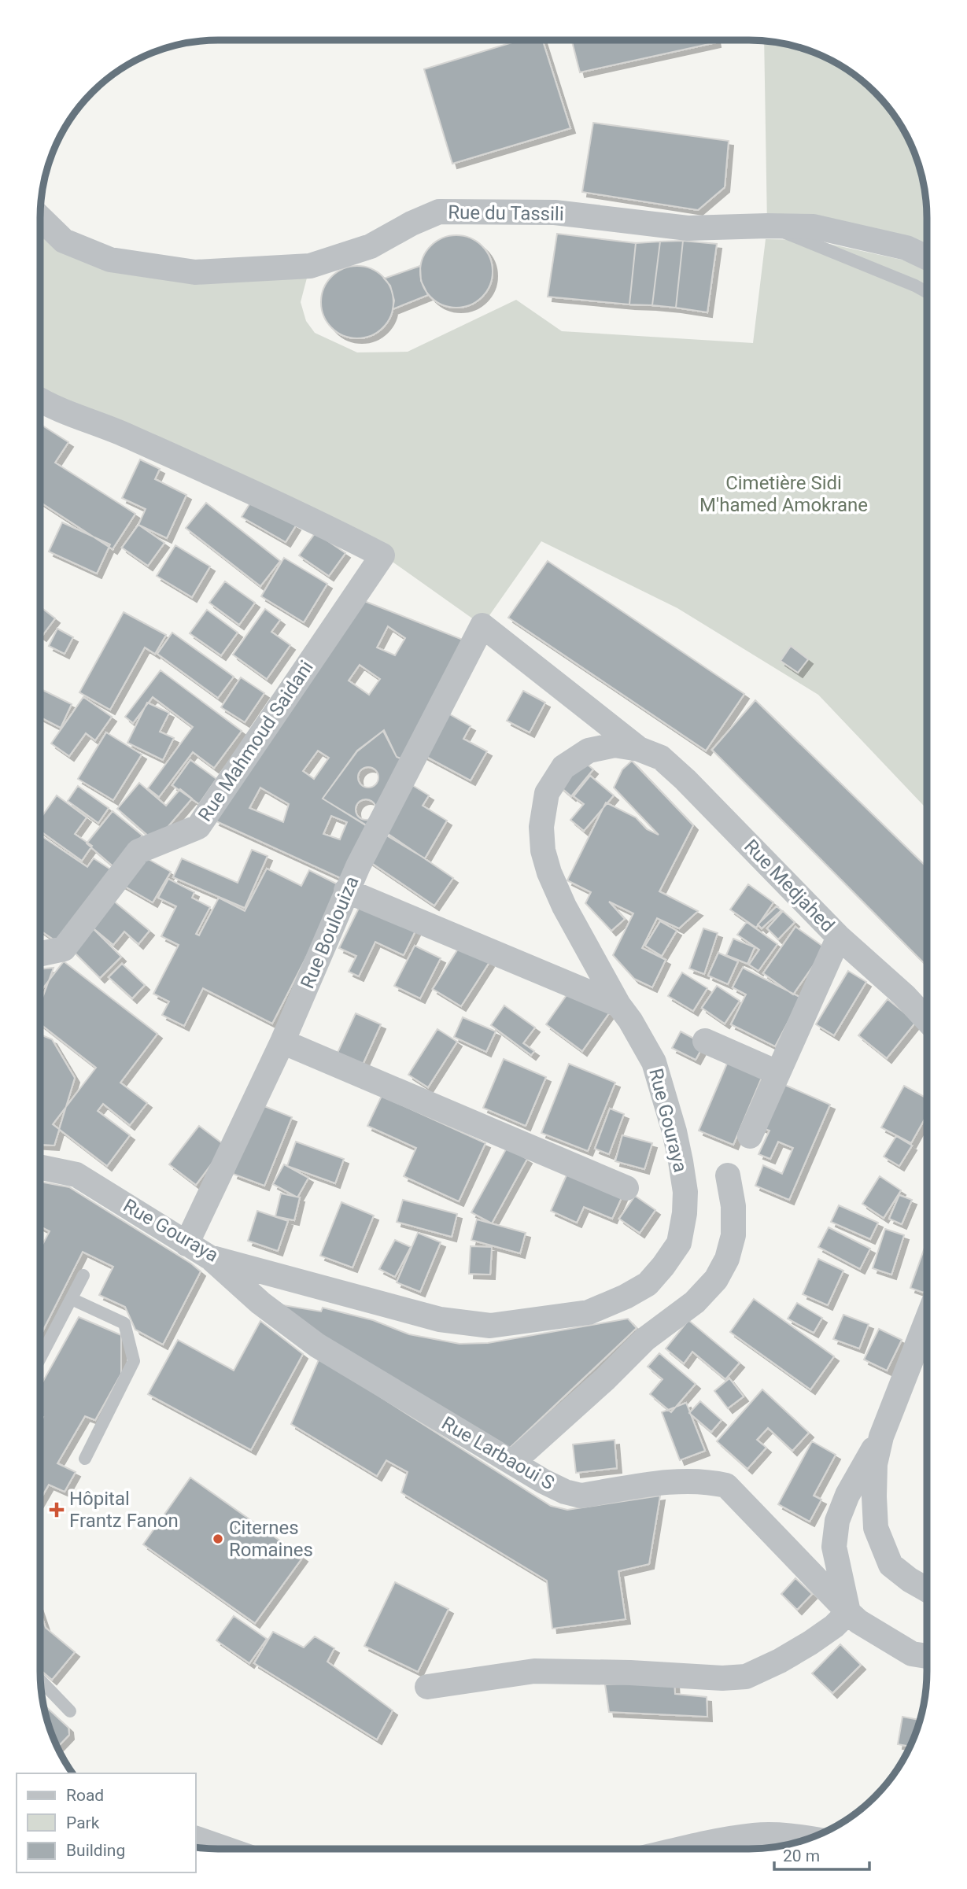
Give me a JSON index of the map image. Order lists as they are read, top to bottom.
{
  "streets": {
    "street": [
      "Rue du Tassili",
      "Rue Mahmoud Saidani",
      "Rue Medjahed",
      "Rue Boulouiza",
      "Rue Gouraya",
      "Rue Larbaoui S"
    ]
  },
  "crossings": [
    ["Rue Medjahed", "Rue Boulouiza"],
    ["Rue Medjahed", "Rue Gouraya"],
    ["Rue Boulouiza", "Rue Gouraya"],
    ["Rue Gouraya", "Rue Larbaoui S"]
  ],
  "parks": ["Cimetière Sidi M'hamed Amokrane"],
  "places": {
    "health": ["Hôpital Frantz Fanon"],
    "other": ["Citernes Romaines"]
  },
  "legend": ["Road", "Park", "Building"],
  "scale_bar": "20 m"
}
